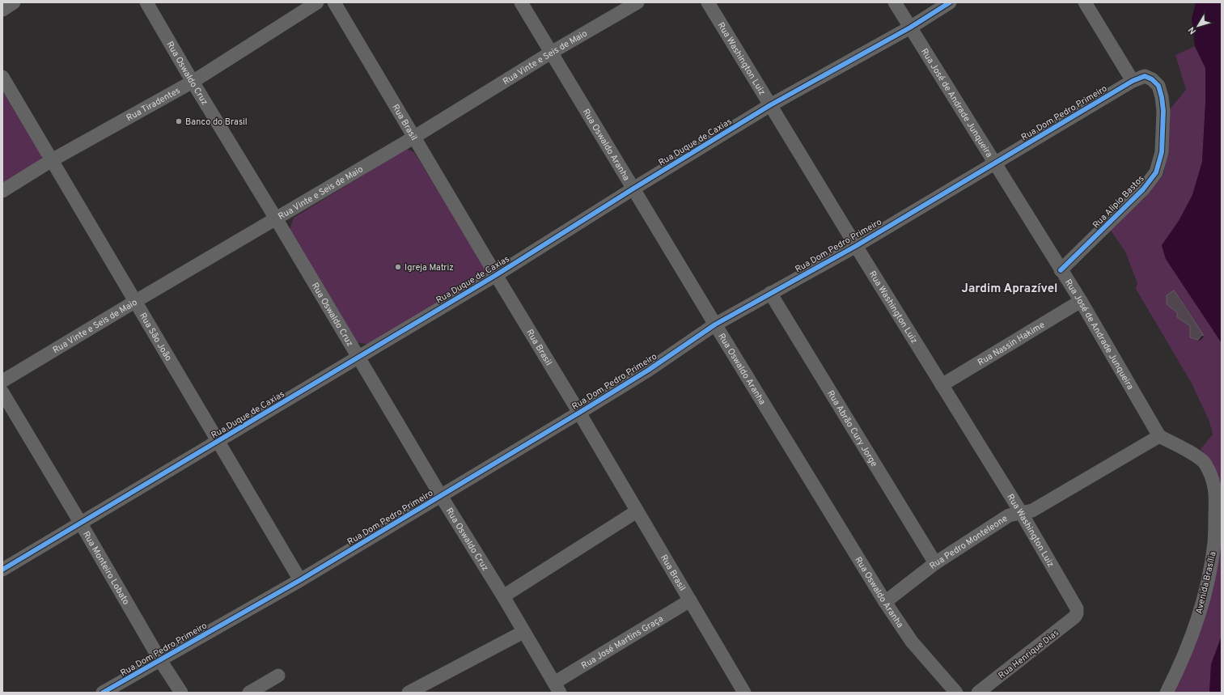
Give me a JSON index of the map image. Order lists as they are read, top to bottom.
{
  "streets": {
    "street": [
      "Rua Vinte e Seis de Maio",
      "Rua Washington Luiz",
      "Rua Oswaldo Cruz",
      "Rua José de Andrade Junqueira",
      "Rua Tiradentes",
      "Rua Dom Pedro Primeiro",
      "Rua Brasil",
      "Rua Duque de Caxias",
      "Rua Oswaldo Aranha",
      "Rua Alipio Bastos",
      "Rua São João",
      "Rua Nassin Hakime",
      "Rua Abrão Cury Jorge",
      "Rua Pedro Monteleone",
      "Rua Monteiro Lobato",
      "Avenida Brasília",
      "Rua José Martins Graça",
      "Rua Henrique Dias"
    ]
  },
  "crossings": [
    ["Rua Vinte e Seis de Maio", "Rua Oswaldo Cruz"],
    ["Rua Vinte e Seis de Maio", "Rua Brasil"],
    ["Rua Vinte e Seis de Maio", "Rua Oswaldo Aranha"],
    ["Rua Vinte e Seis de Maio", "Rua São João"],
    ["Rua Washington Luiz", "Rua Dom Pedro Primeiro"],
    ["Rua Washington Luiz", "Rua Duque de Caxias"],
    ["Rua Washington Luiz", "Rua Nassin Hakime"],
    ["Rua Washington Luiz", "Rua Pedro Monteleone"],
    ["Rua Washington Luiz", "Rua Henrique Dias"],
    ["Rua Oswaldo Cruz", "Rua Tiradentes"],
    ["Rua Oswaldo Cruz", "Rua Dom Pedro Primeiro"],
    ["Rua Oswaldo Cruz", "Rua Duque de Caxias"],
    ["Rua Oswaldo Cruz", "Rua José Martins Graça"],
    ["Rua José de Andrade Junqueira", "Rua Dom Pedro Primeiro"],
    ["Rua José de Andrade Junqueira", "Rua Duque de Caxias"],
    ["Rua José de Andrade Junqueira", "Rua Alipio Bastos"],
    ["Rua José de Andrade Junqueira", "Rua Nassin Hakime"],
    ["Rua José de Andrade Junqueira", "Rua Pedro Monteleone"],
    ["Rua José de Andrade Junqueira", "Avenida Brasília"],
    ["Rua Tiradentes", "Rua São João"],
    ["Rua Dom Pedro Primeiro", "Rua Brasil"],
    ["Rua Dom Pedro Primeiro", "Rua Oswaldo Aranha"],
    ["Rua Dom Pedro Primeiro", "Rua Alipio Bastos"],
    ["Rua Dom Pedro Primeiro", "Rua São João"],
    ["Rua Dom Pedro Primeiro", "Rua Abrão Cury Jorge"],
    ["Rua Dom Pedro Primeiro", "Rua Monteiro Lobato"],
    ["Rua Brasil", "Rua Duque de Caxias"],
    ["Rua Brasil", "Rua José Martins Graça"],
    ["Rua Duque de Caxias", "Rua Oswaldo Aranha"],
    ["Rua Duque de Caxias", "Rua São João"],
    ["Rua Duque de Caxias", "Rua Monteiro Lobato"],
    ["Rua Oswaldo Aranha", "Rua Pedro Monteleone"],
    ["Rua Abrão Cury Jorge", "Rua Pedro Monteleone"],
    ["Rua Pedro Monteleone", "Avenida Brasília"]
  ],
  "districts": ["Jardim Aprazível"],
  "places": ["Banco do Brasil", "Igreja Matriz"],
  "north": "bottom left"
}
